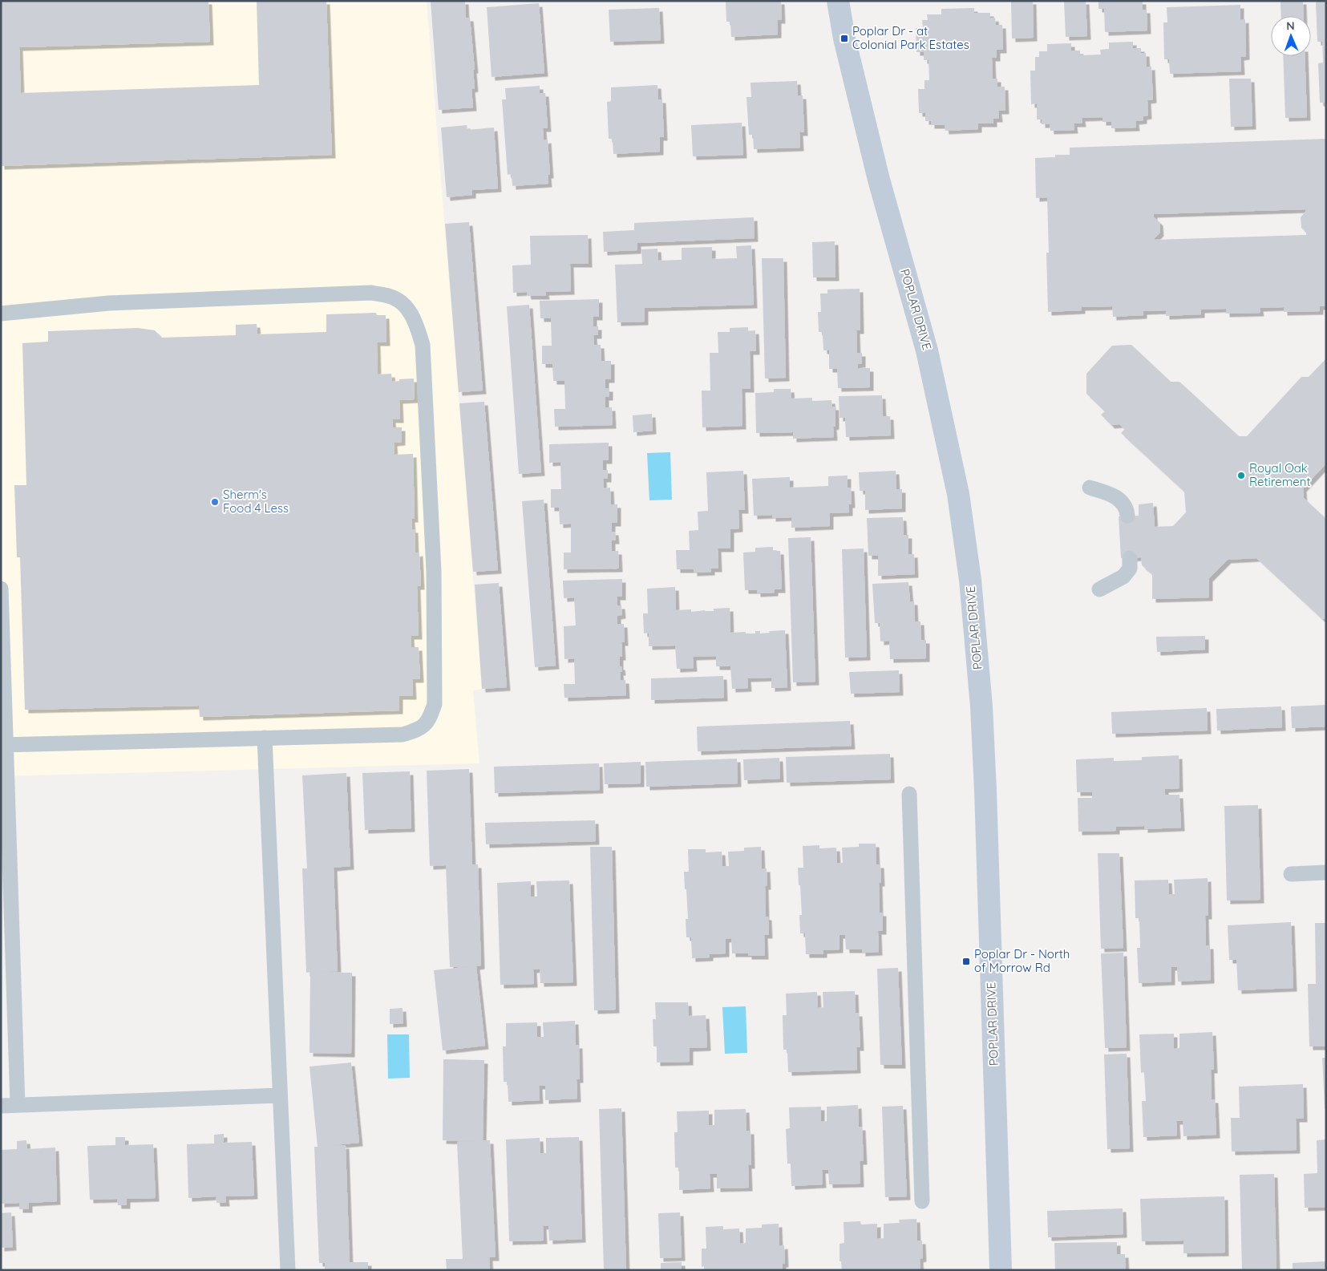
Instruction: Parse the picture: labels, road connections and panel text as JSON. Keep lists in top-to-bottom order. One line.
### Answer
{"streets":{"main road":["POPLAR DRIVE"]},"places":{"transit":["Poplar Dr - at Colonial Park Estates","Poplar Dr - North of Morrow Rd"],"other":["Royal Oak Retirement","Sherm's Food 4 Less"]},"north":"top"}
